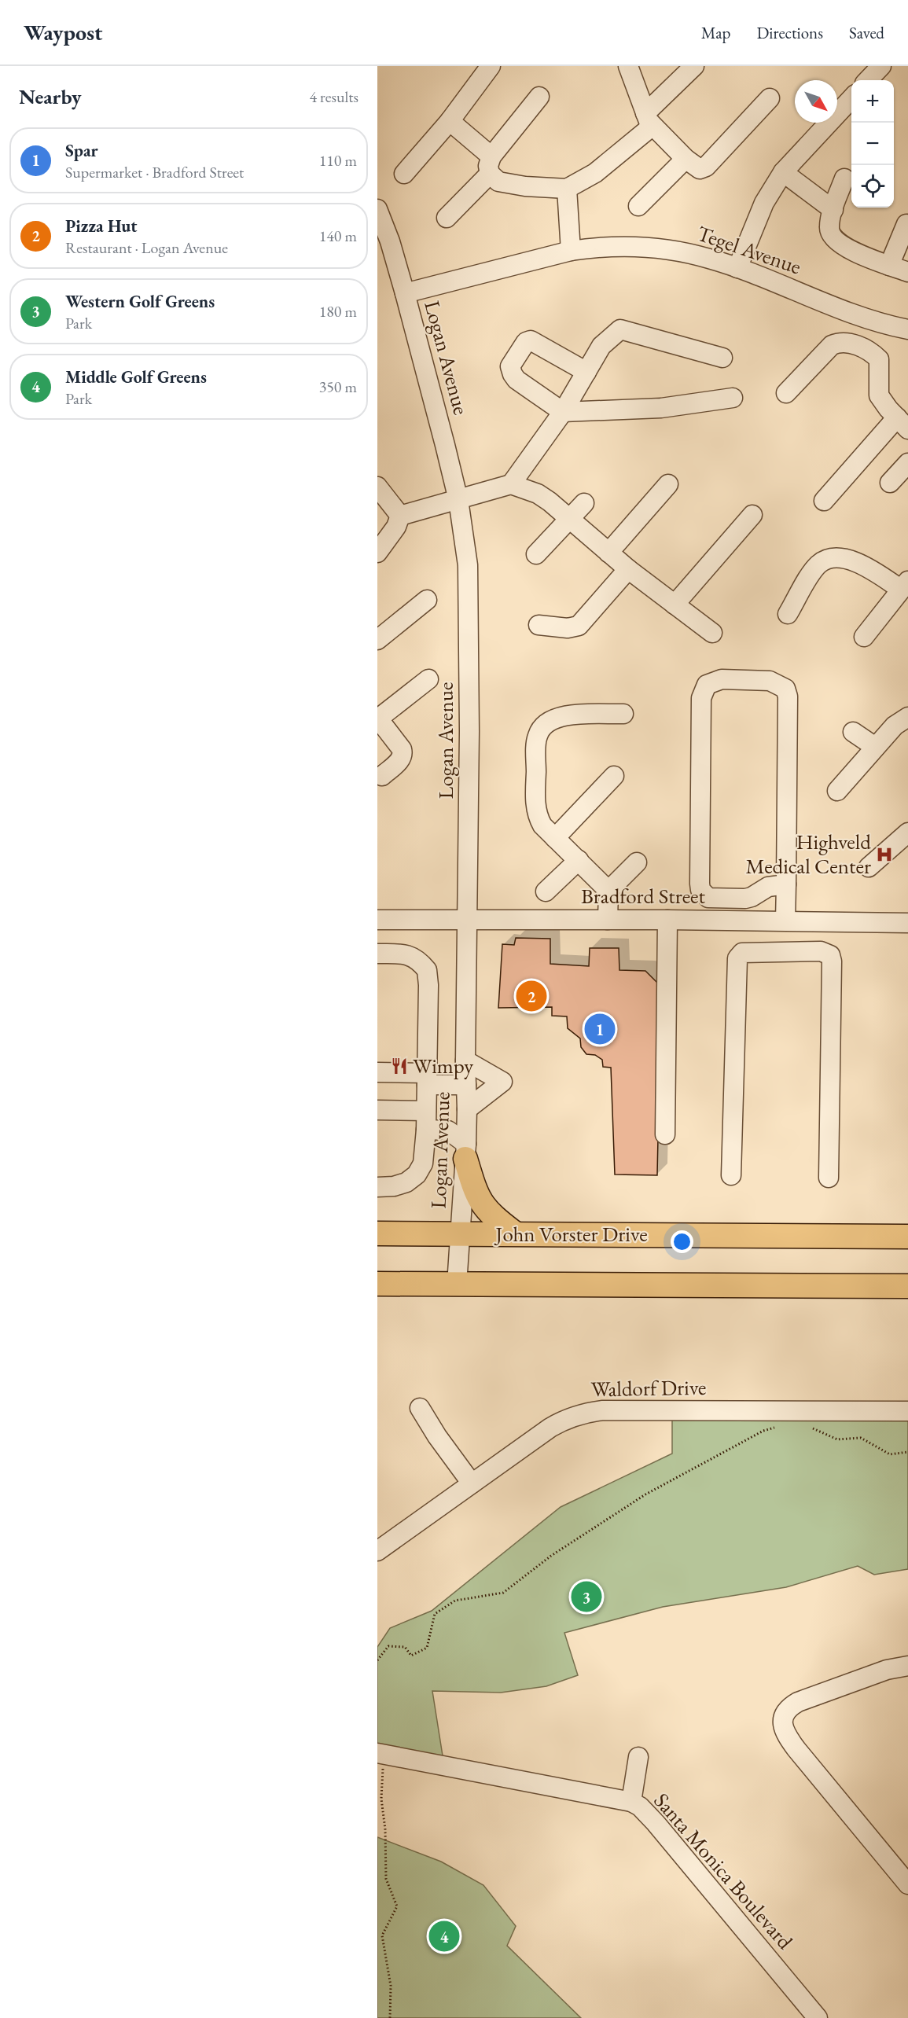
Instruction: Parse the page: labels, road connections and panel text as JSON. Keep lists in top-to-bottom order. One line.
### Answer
{"streets":{"main road":["John Vorster Drive"],"street":["Tegel Avenue","Logan Avenue","Bradford Street","Waldorf Drive","Santa Monica Boulevard"]},"crossings":[["Tegel Avenue","Logan Avenue"],["Logan Avenue","Bradford Street"],["Logan Avenue","John Vorster Drive"]],"places":{"hospital":["Highveld Medical Center"],"restaurant":["Wimpy"]},"north":"bottom right","page":{"header":"Waypost","nav":["Map","Directions","Saved"],"heading":["Nearby","4 results"],"map_buttons":["+","−"],"list":[{"mark":"1","name":"Spar","note":"Supermarket · Bradford Street","value":"110 m"},{"mark":"2","name":"Pizza Hut","note":"Restaurant · Logan Avenue","value":"140 m"},{"mark":"3","name":"Western Golf Greens","note":"Park","value":"180 m"},{"mark":"4","name":"Middle Golf Greens","note":"Park","value":"350 m"}],"pins":["2","1","3","4"]}}
